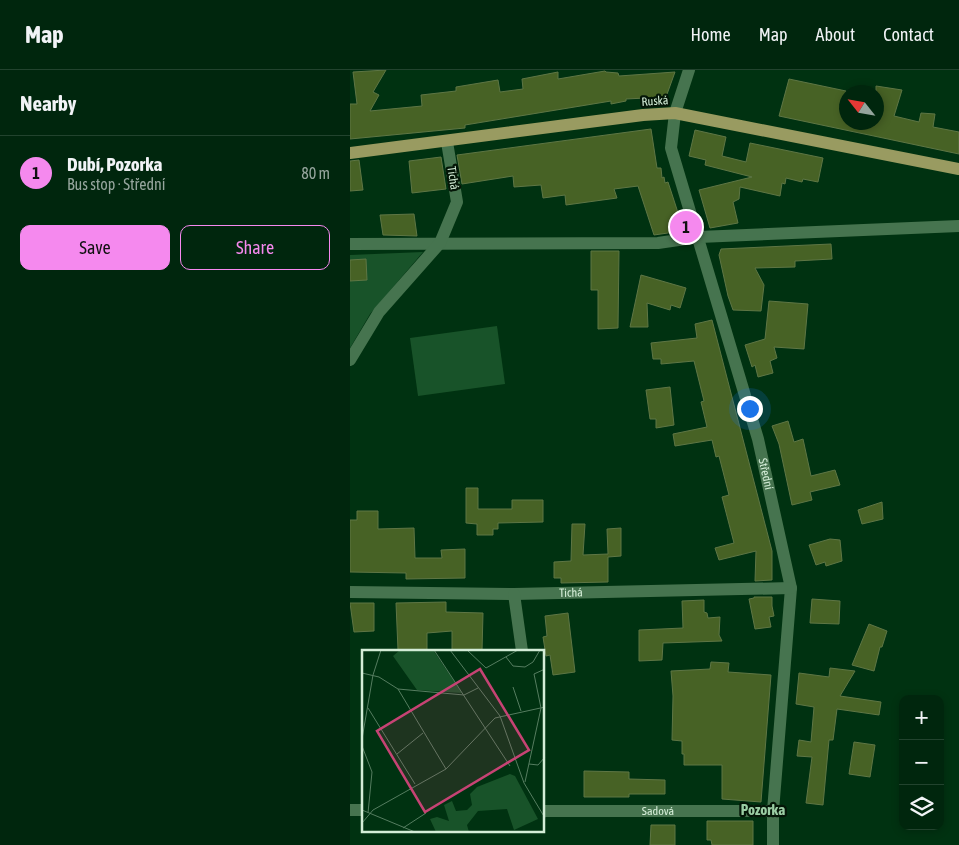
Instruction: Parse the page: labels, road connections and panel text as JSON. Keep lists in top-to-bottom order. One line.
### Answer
{"streets":{"main road":["Ruská"],"street":["Tichá","Střední","Sadová"]},"crossings":[["Ruská","Tichá"],["Ruská","Střední"],["Tichá","Střední"],["Střední","Sadová"]],"districts":["Pozorka"],"north":"top left","page":{"header":"Map","nav":["Home","Map","About","Contact"],"heading":"Nearby","list":[{"mark":"1","name":"Dubí, Pozorka","note":"Bus stop · Střední","value":"80 m"}],"pins":"1","buttons":["Save","Share"],"map_buttons":["+","−"]}}
